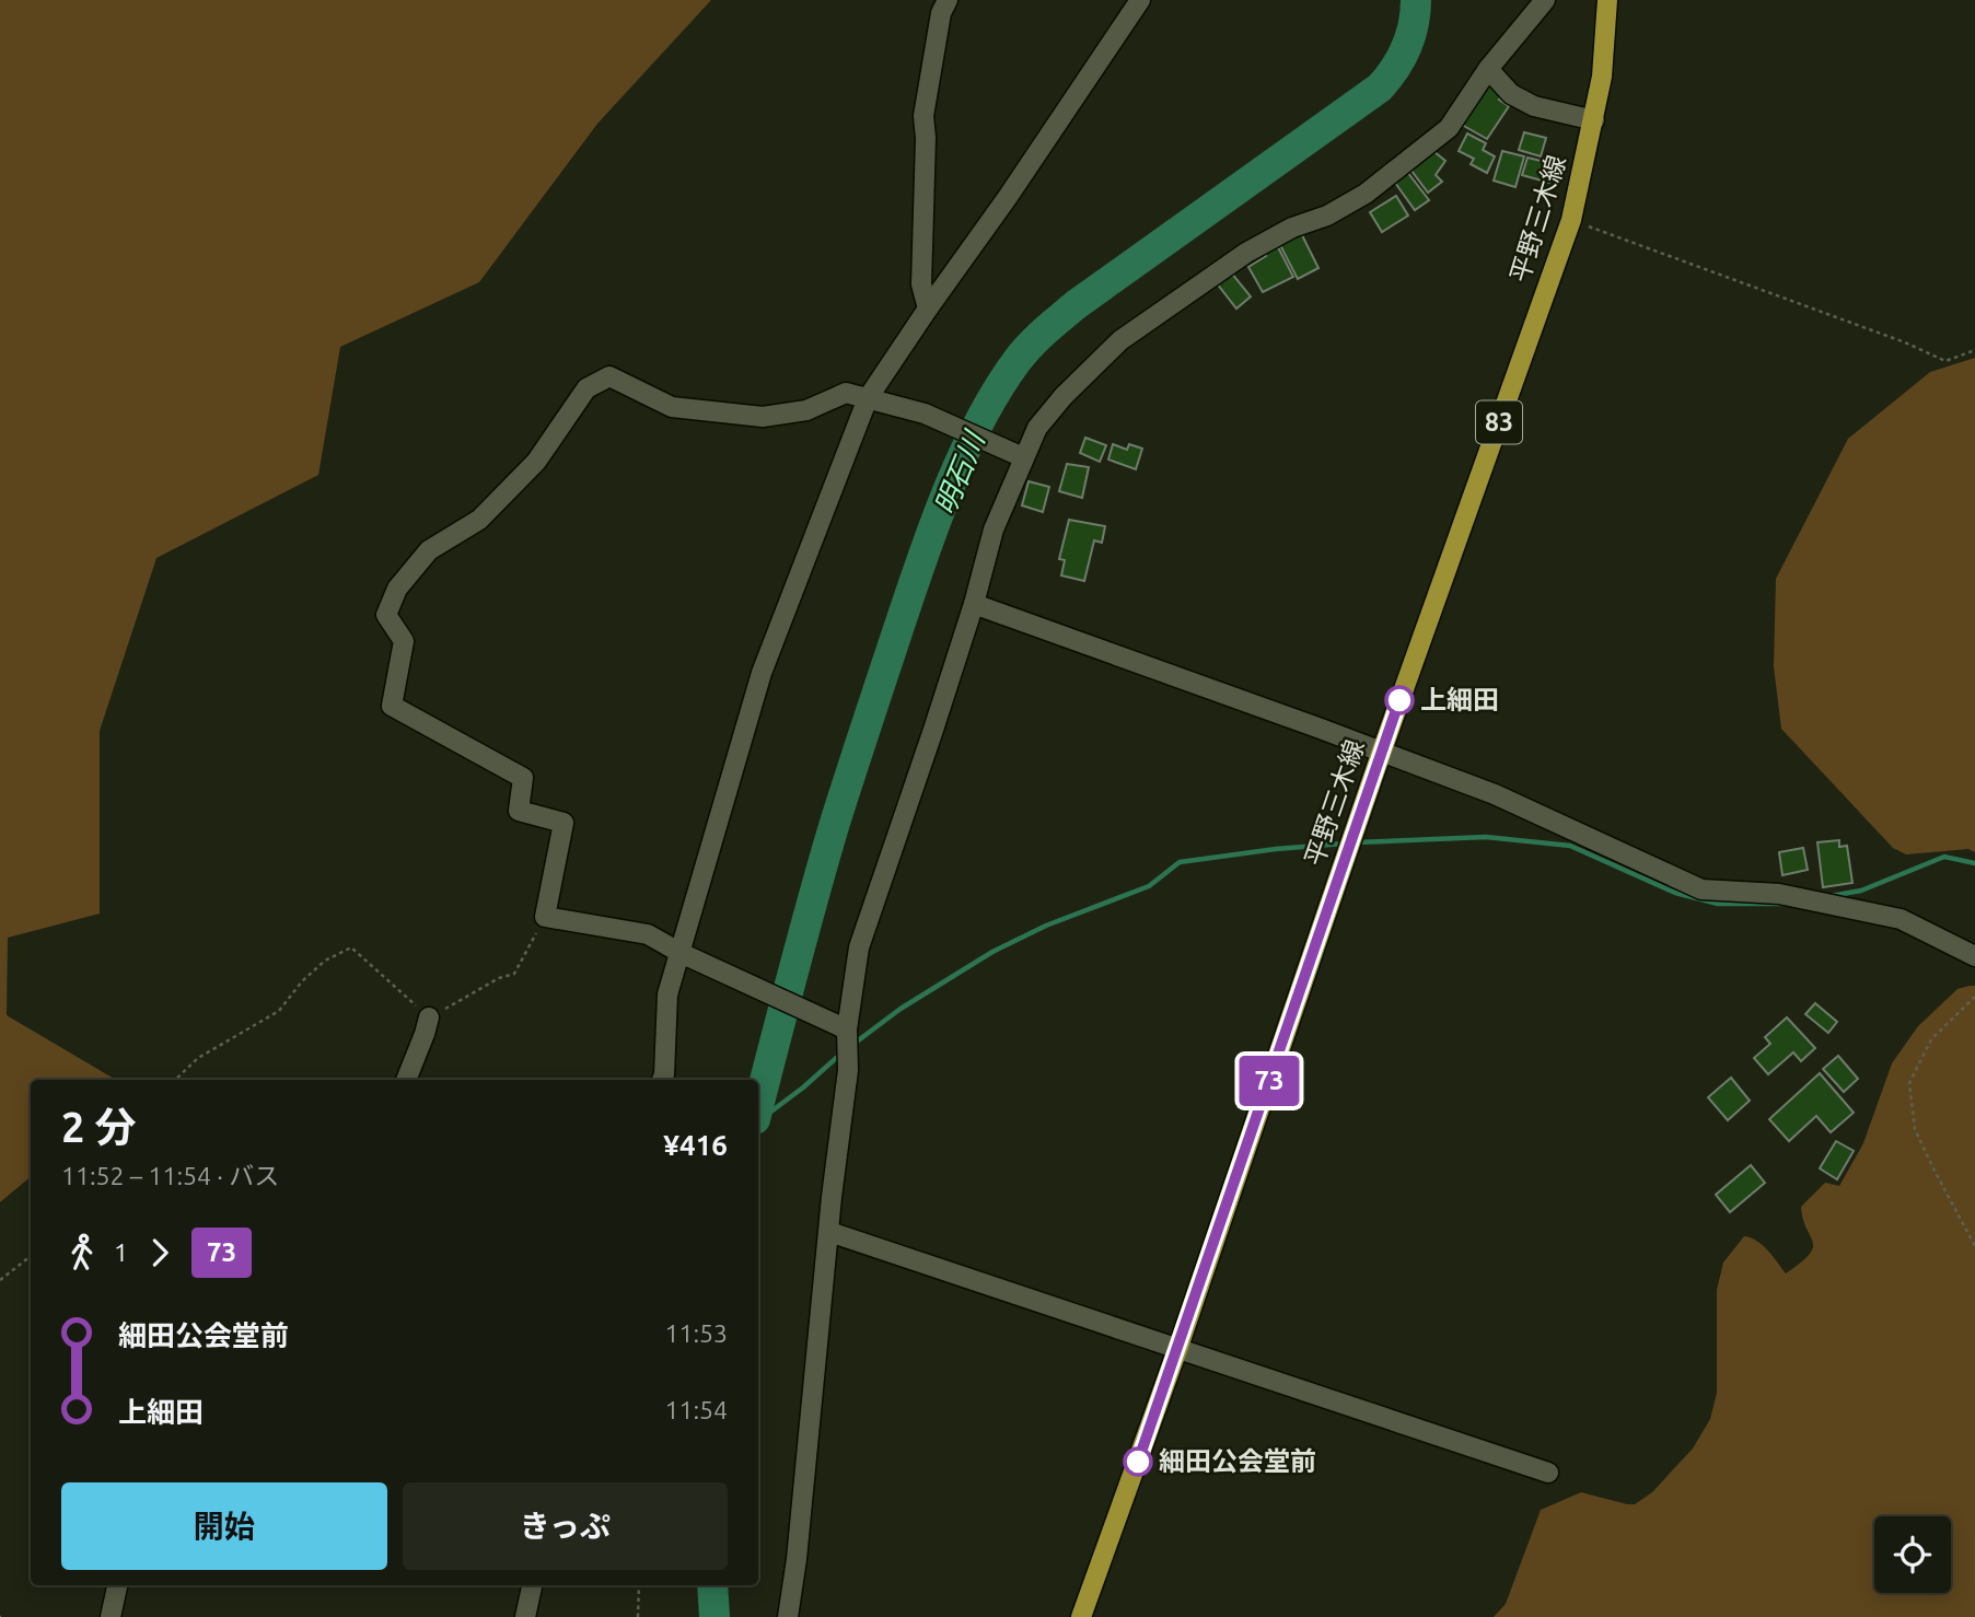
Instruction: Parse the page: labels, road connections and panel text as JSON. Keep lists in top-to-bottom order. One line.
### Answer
{"streets":{"main road":["平野三木線","83"]},"water":["明石川"],"places":["上細田","細田公会堂前"],"lines":["bus line 73"],"page":{"on_map":"73","heading":["2 分","11:52 – 11:54 · バス","¥416"],"legs":["1","73"],"list":[{"name":"細田公会堂前","value":"11:53"},{"name":"上細田","value":"11:54"}],"buttons":["開始","きっぷ"]}}
